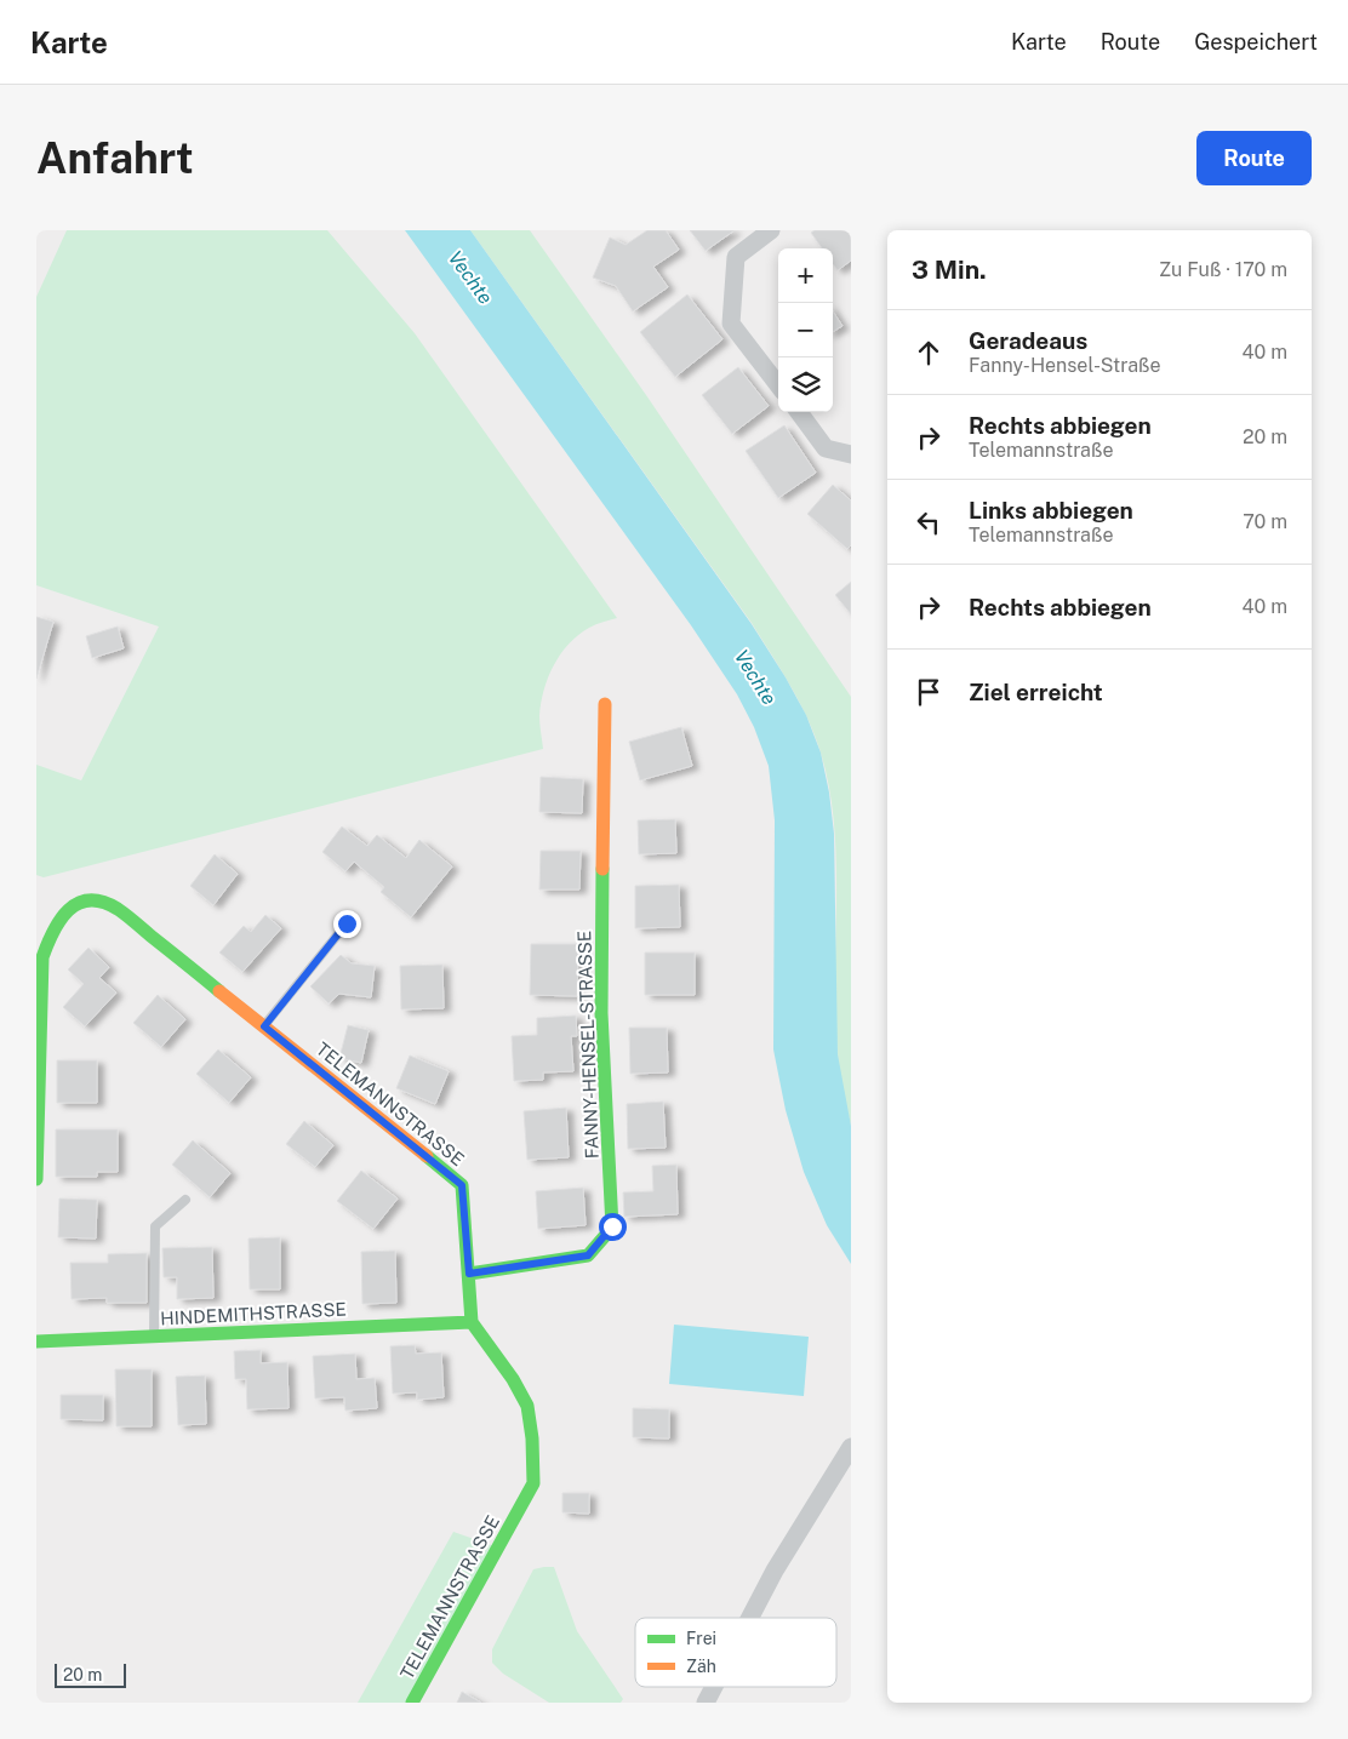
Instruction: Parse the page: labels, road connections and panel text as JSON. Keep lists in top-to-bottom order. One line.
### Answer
{"streets":{"street":["FANNY-HENSEL-STRASSE","TELEMANNSTRASSE","HINDEMITHSTRASSE"]},"crossings":[["FANNY-HENSEL-STRASSE","TELEMANNSTRASSE"],["TELEMANNSTRASSE","HINDEMITHSTRASSE"]],"water":["Vechte"],"legend":["Frei","Zäh"],"scale_bar":"20 m","page":{"header":"Karte","nav":["Karte","Route","Gespeichert"],"buttons":"Route","title":"Anfahrt","heading":["3 Min.","Zu Fuß · 170 m"],"map_buttons":["+","−"],"list":[["Geradeaus","Fanny-Hensel-Straße","40 m"],["Rechts abbiegen","Telemannstraße","20 m"],["Links abbiegen","Telemannstraße","70 m"],["Rechts abbiegen","40 m"],"Ziel erreicht"],"scale":"20 m"}}
